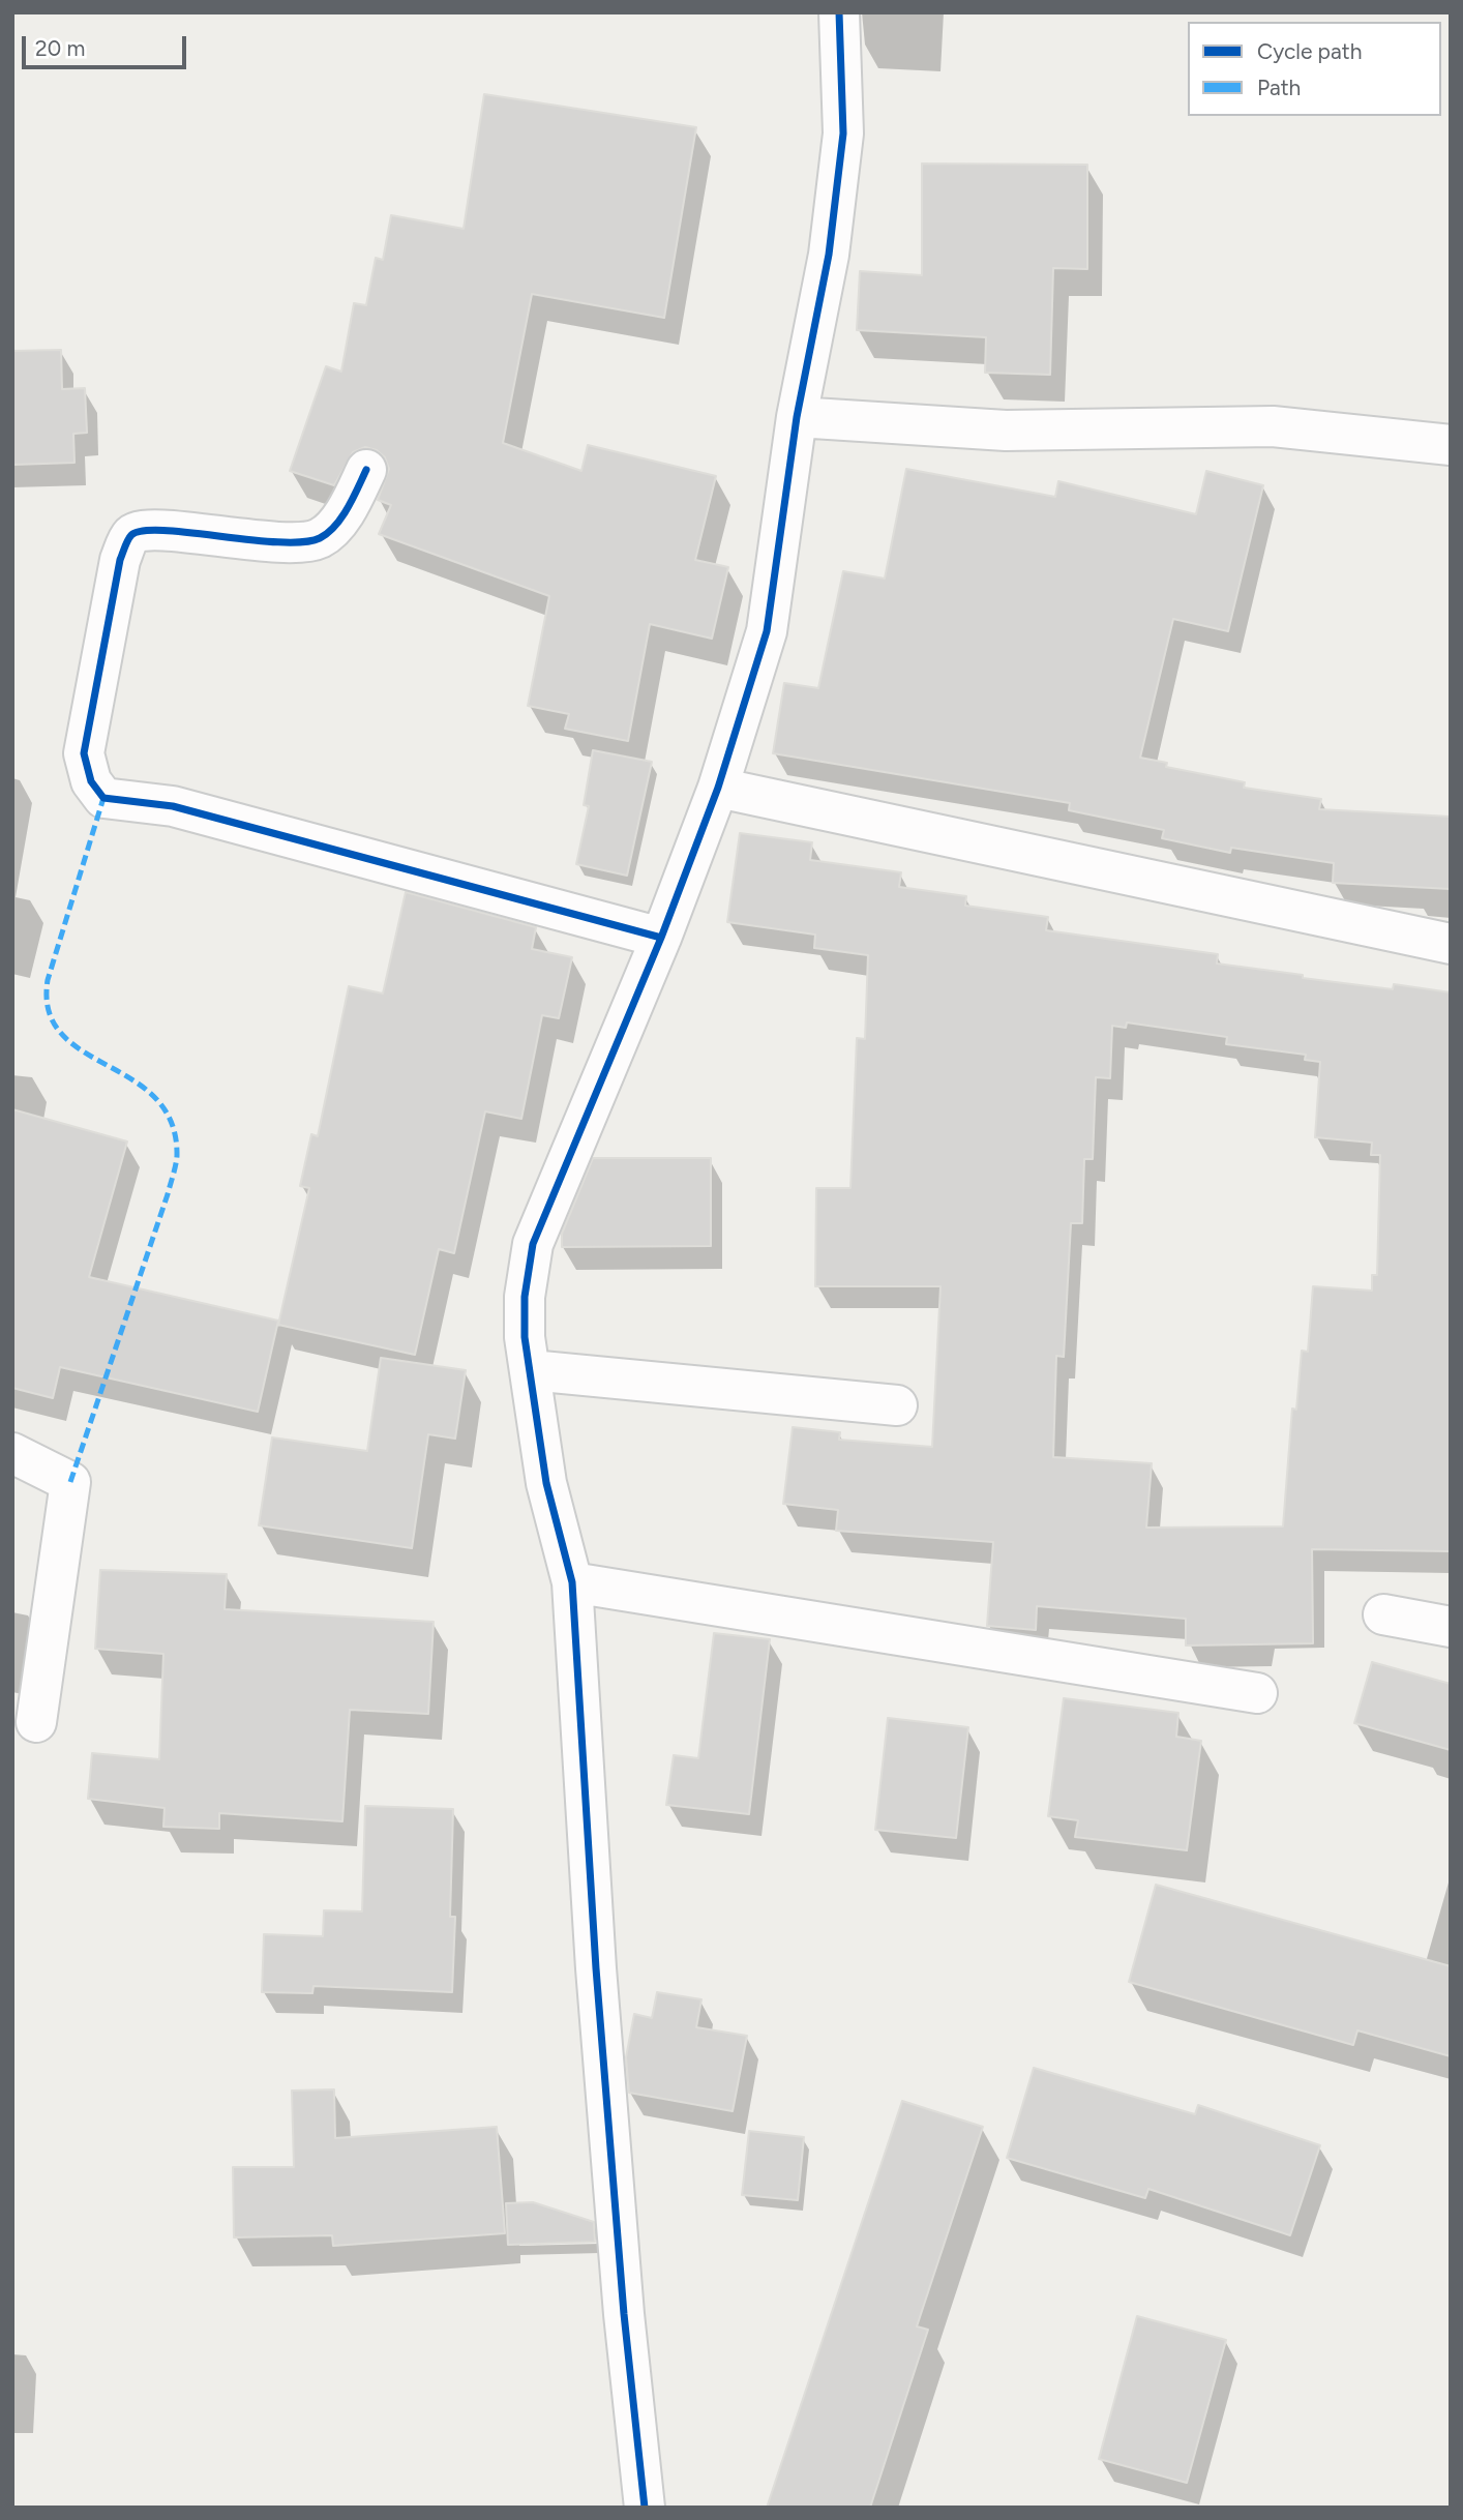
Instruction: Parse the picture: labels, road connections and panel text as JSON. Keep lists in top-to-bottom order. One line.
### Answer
{"legend":["Cycle path","Path"],"scale_bar":"20 m"}
